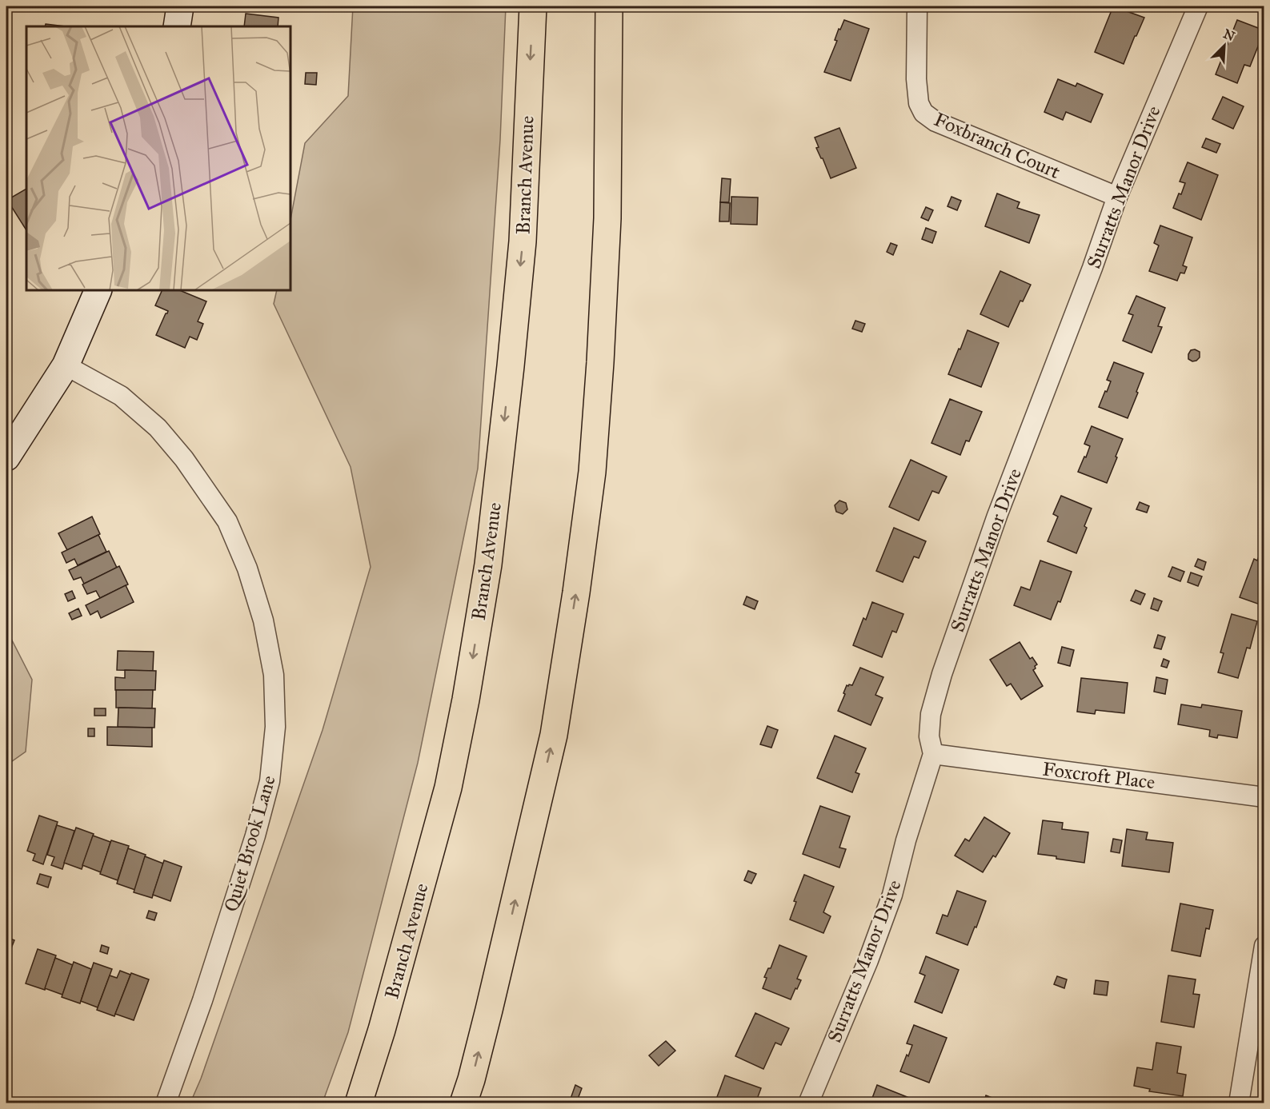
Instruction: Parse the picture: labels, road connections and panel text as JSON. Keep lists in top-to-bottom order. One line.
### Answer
{"streets":{"highway":["Branch Avenue"],"street":["Foxbranch Court","Surratts Manor Drive","Foxcroft Place","Quiet Brook Lane"]},"crossings":[["Foxbranch Court","Surratts Manor Drive"],["Surratts Manor Drive","Foxcroft Place"]],"north":"top right"}
